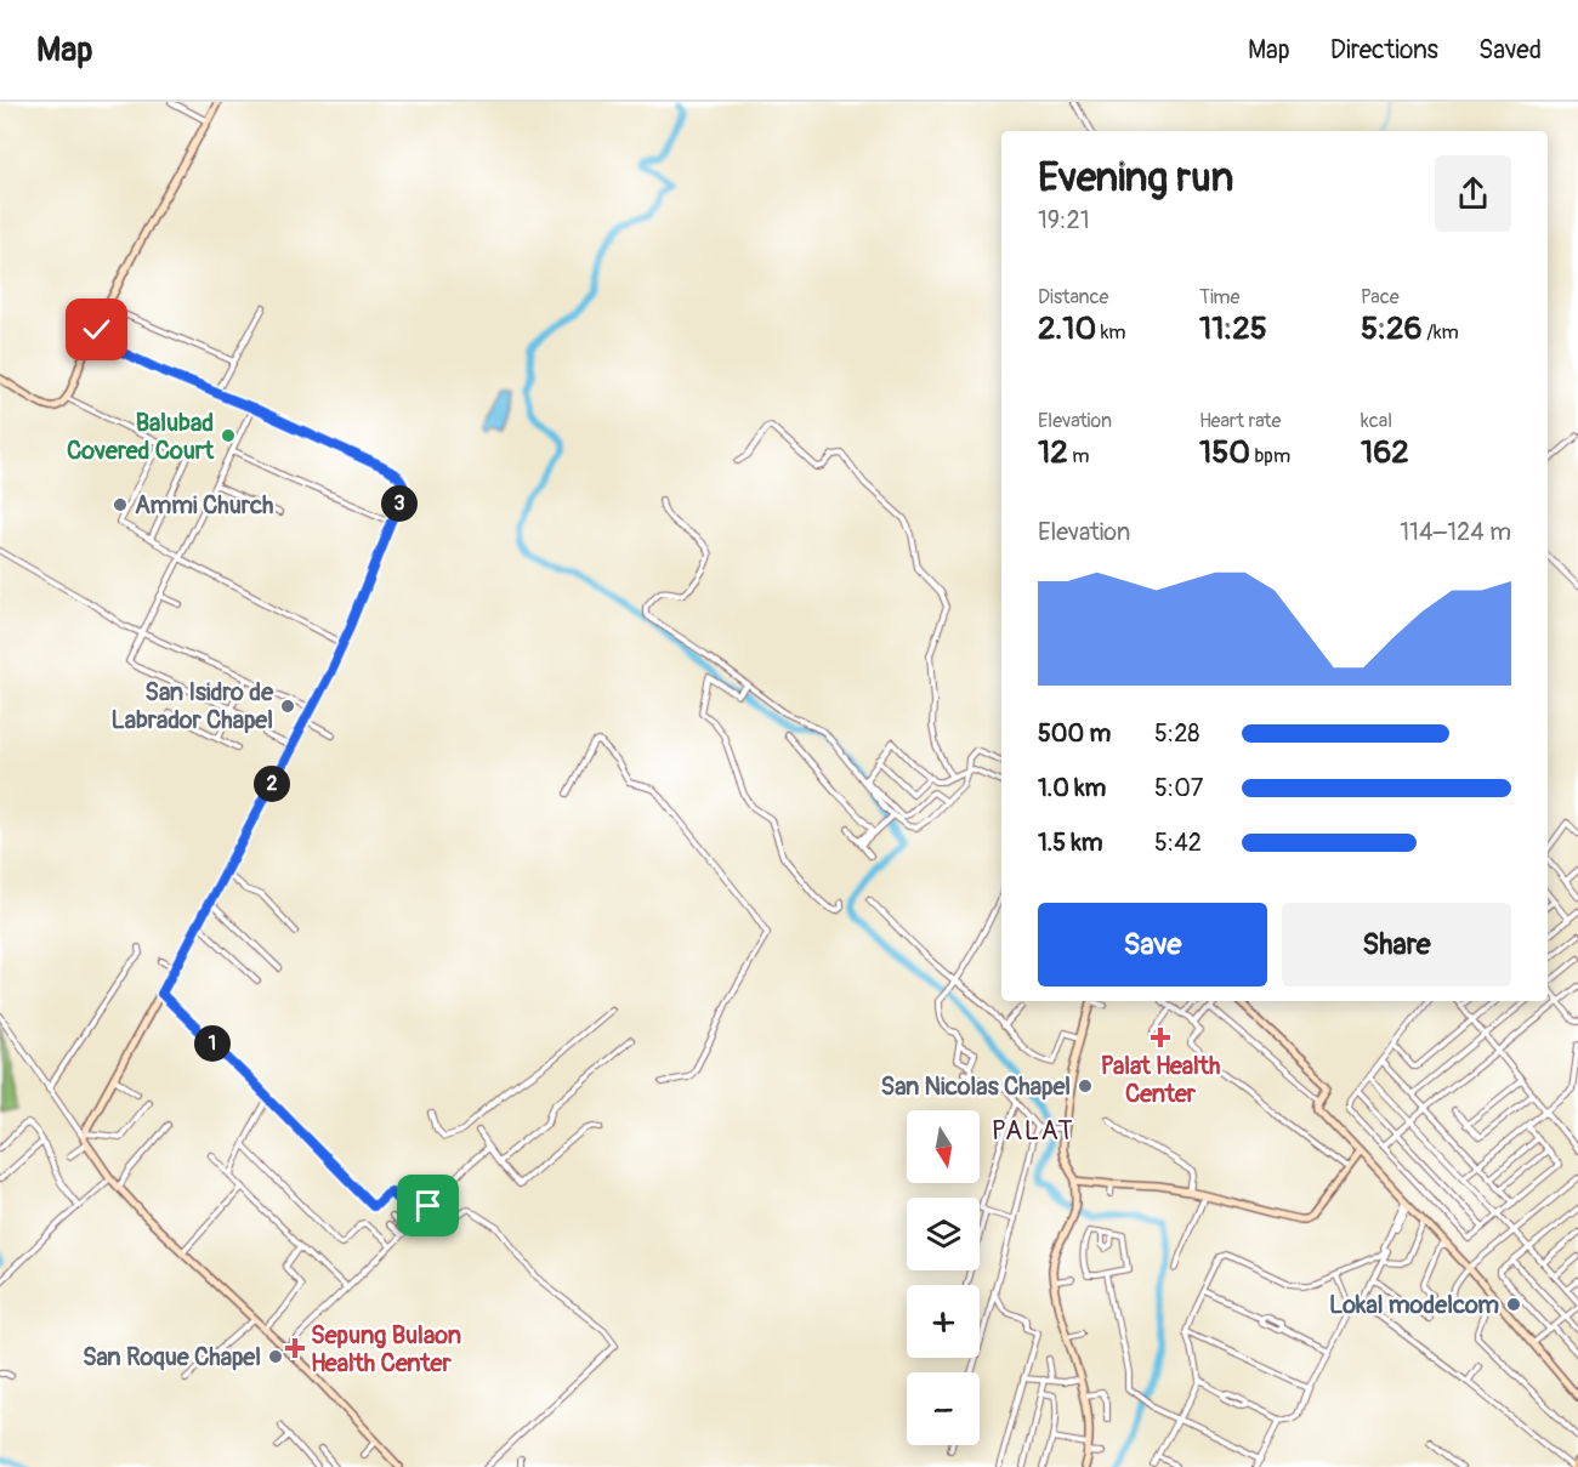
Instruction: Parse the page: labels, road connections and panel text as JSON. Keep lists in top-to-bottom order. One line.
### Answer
{"districts":["PALAT"],"places":{"other":["Balubad Covered Court","Ammi Church","San Isidro de Labrador Chapel","San Nicolas Chapel","Lokal modelcom","San Roque Chapel"],"health":["Palat Health Center","Sepung Bulaon Health Center"]},"north":"bottom","page":{"header":"Map","nav":["Map","Directions","Saved"],"heading":["Evening run","19:21"],"stats":[["Distance","2.10 km"],["Time","11:25"],["Pace","5:26 /km"],["Elevation","12 m"],["Heart rate","150 bpm"],["kcal","162"]],"pins":["3","2","1"],"chart":["Elevation","114–124 m"],"list":[{"name":"500 m","note":"5:28"},{"name":"1.0 km","note":"5:07"},{"name":"1.5 km","note":"5:42"}],"buttons":["Save","Share"],"map_buttons":["+","−"]}}
